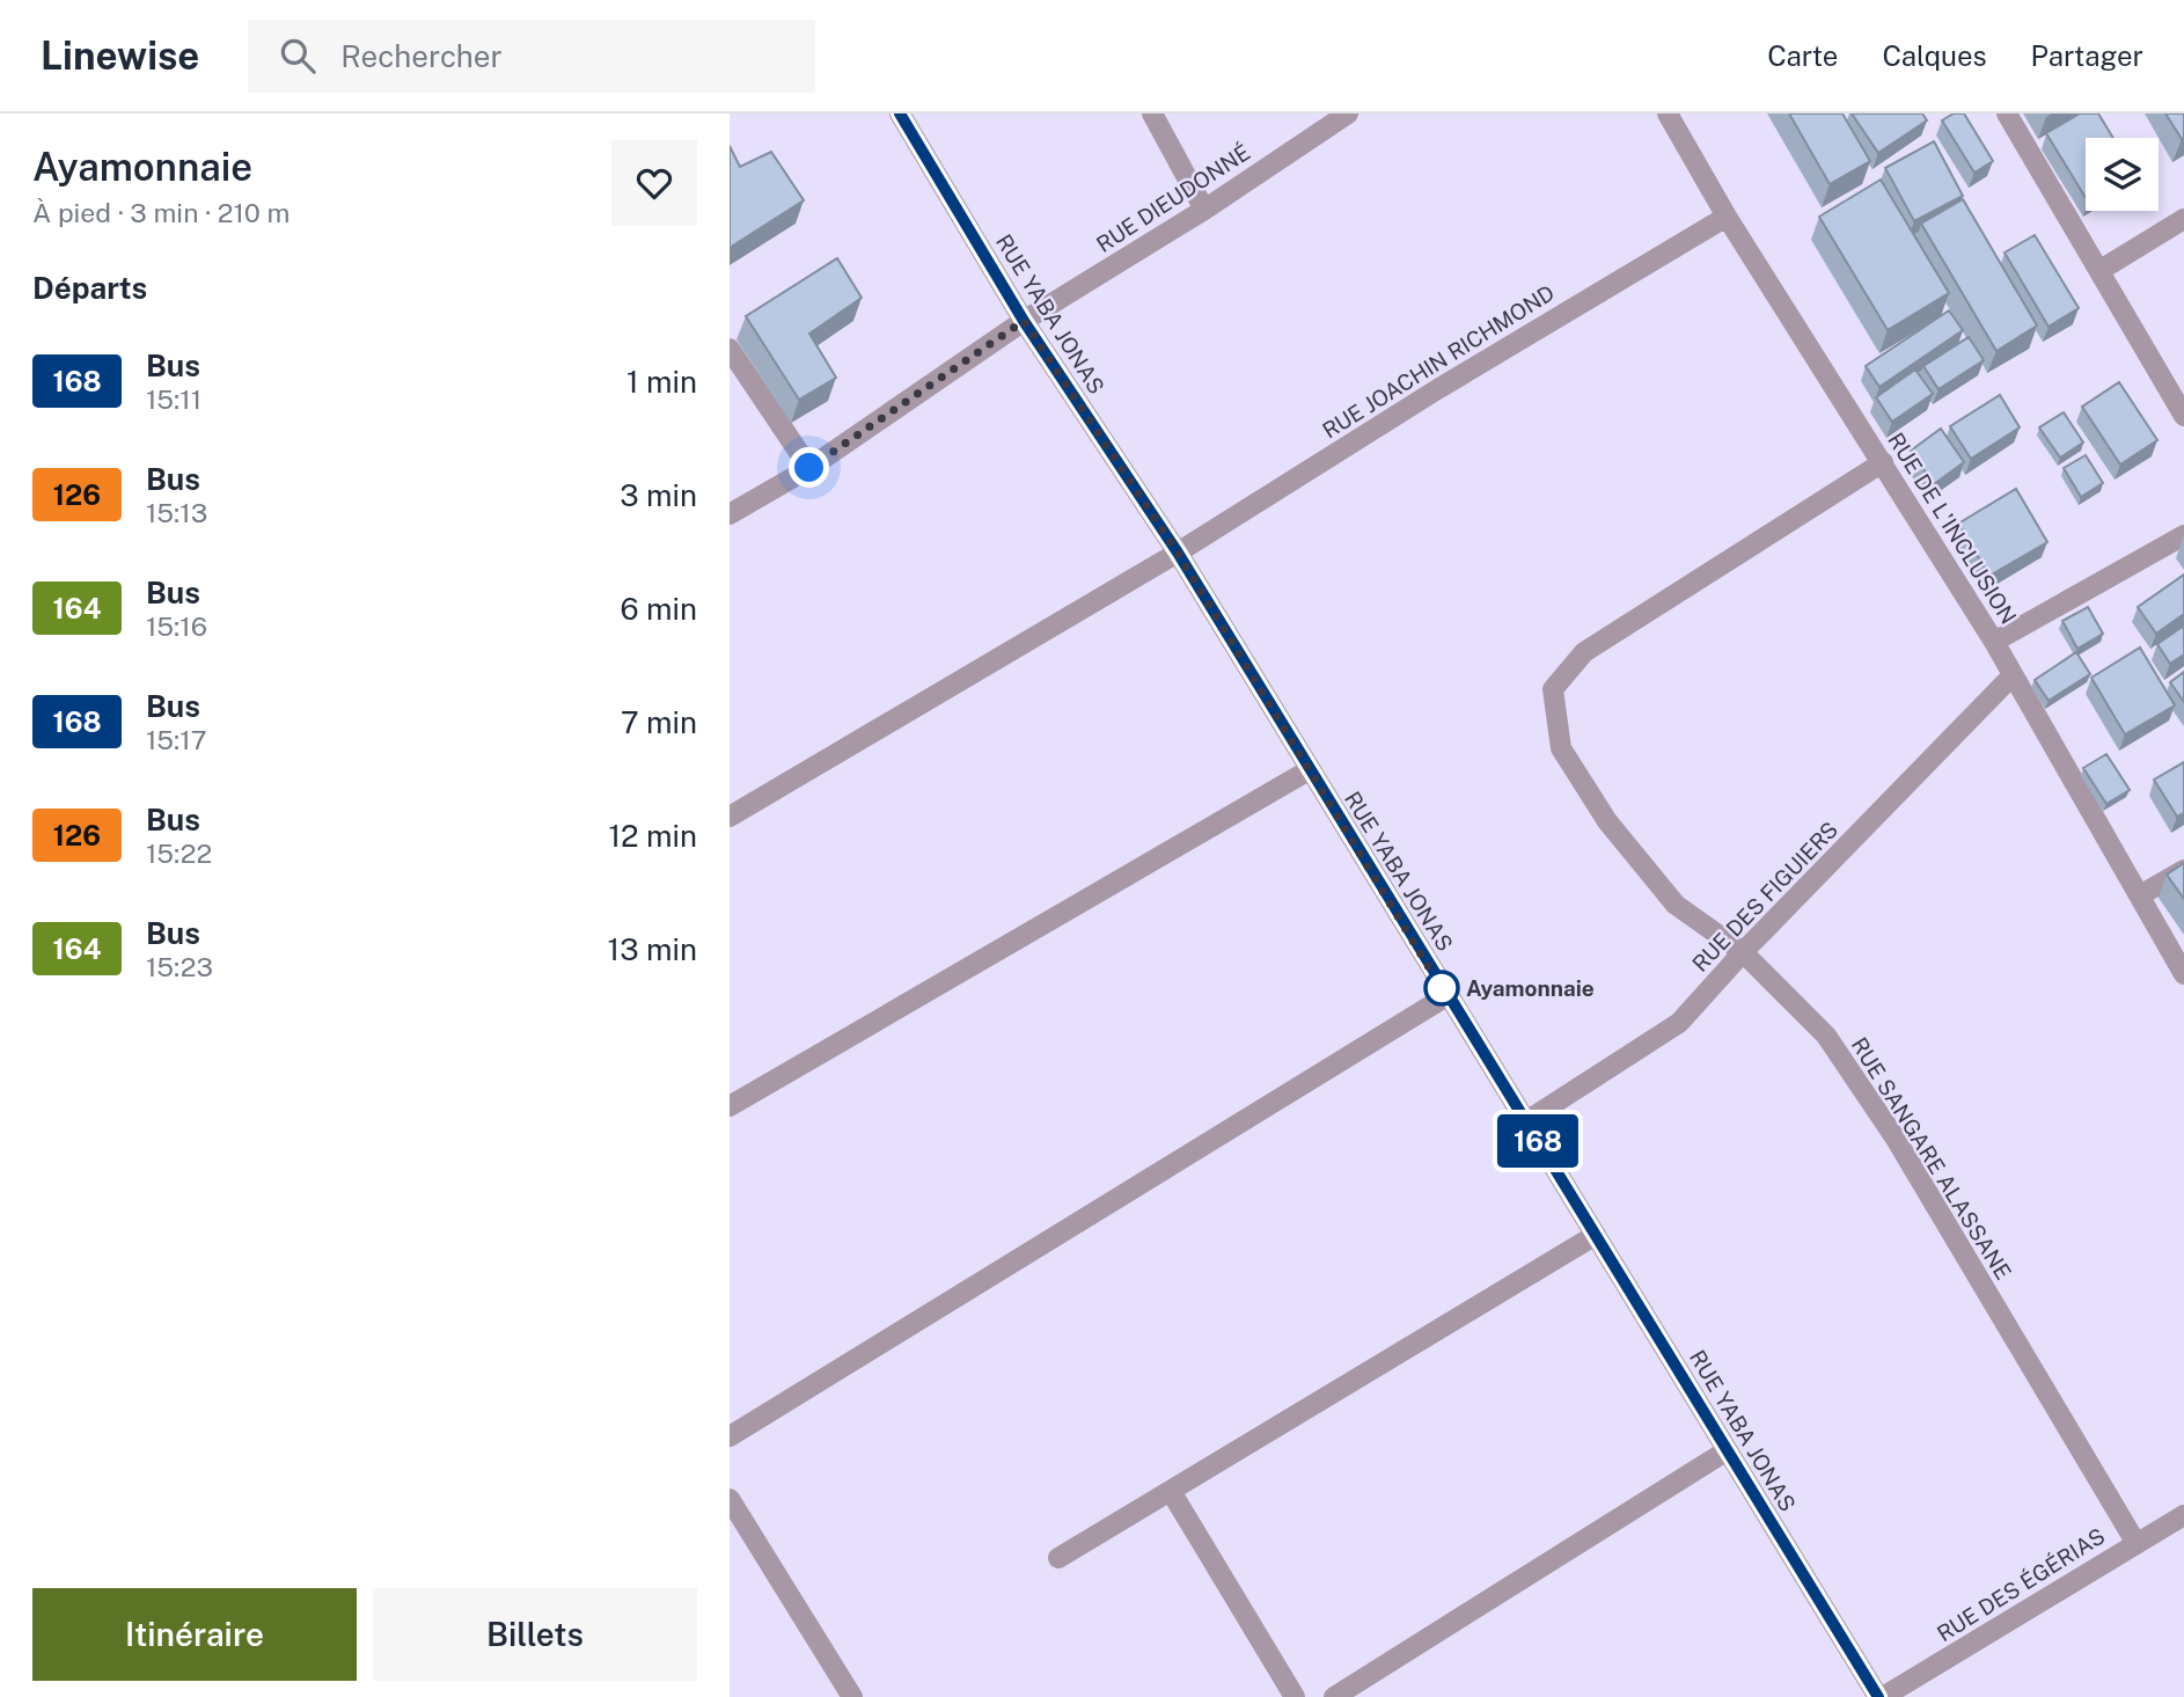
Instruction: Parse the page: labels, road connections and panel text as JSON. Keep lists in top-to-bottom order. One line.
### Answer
{"streets":{"street":["RUE DIEUDONNÉ","RUE YABA JONAS","RUE JOACHIN RICHMOND","RUE DE L'INCLUSION","RUE DES FIGUIERS","RUE SANGARE ALASSANE","RUE DES ÉGÉRIAS"]},"crossings":[["RUE DIEUDONNÉ","RUE YABA JONAS"],["RUE YABA JONAS","RUE JOACHIN RICHMOND"],["RUE YABA JONAS","RUE DES FIGUIERS"],["RUE YABA JONAS","RUE DES ÉGÉRIAS"],["RUE JOACHIN RICHMOND","RUE DE L'INCLUSION"],["RUE DE L'INCLUSION","RUE DES FIGUIERS"],["RUE DE L'INCLUSION","RUE SANGARE ALASSANE"],["RUE DES FIGUIERS","RUE SANGARE ALASSANE"],["RUE SANGARE ALASSANE","RUE DES ÉGÉRIAS"]],"places":["Ayamonnaie"],"lines":["bus line 168"],"page":{"header":"Linewise","search":"Rechercher","nav":["Carte","Calques","Partager"],"heading":[["Ayamonnaie","À pied · 3 min · 210 m"],"Départs"],"on_map":"168","list":[{"mark":"168","name":"Bus","note":"15:11","value":"1 min"},{"mark":"126","name":"Bus","note":"15:13","value":"3 min"},{"mark":"164","name":"Bus","note":"15:16","value":"6 min"},{"mark":"168","name":"Bus","note":"15:17","value":"7 min"},{"mark":"126","name":"Bus","note":"15:22","value":"12 min"},{"mark":"164","name":"Bus","note":"15:23","value":"13 min"}],"buttons":["Itinéraire","Billets"]}}
